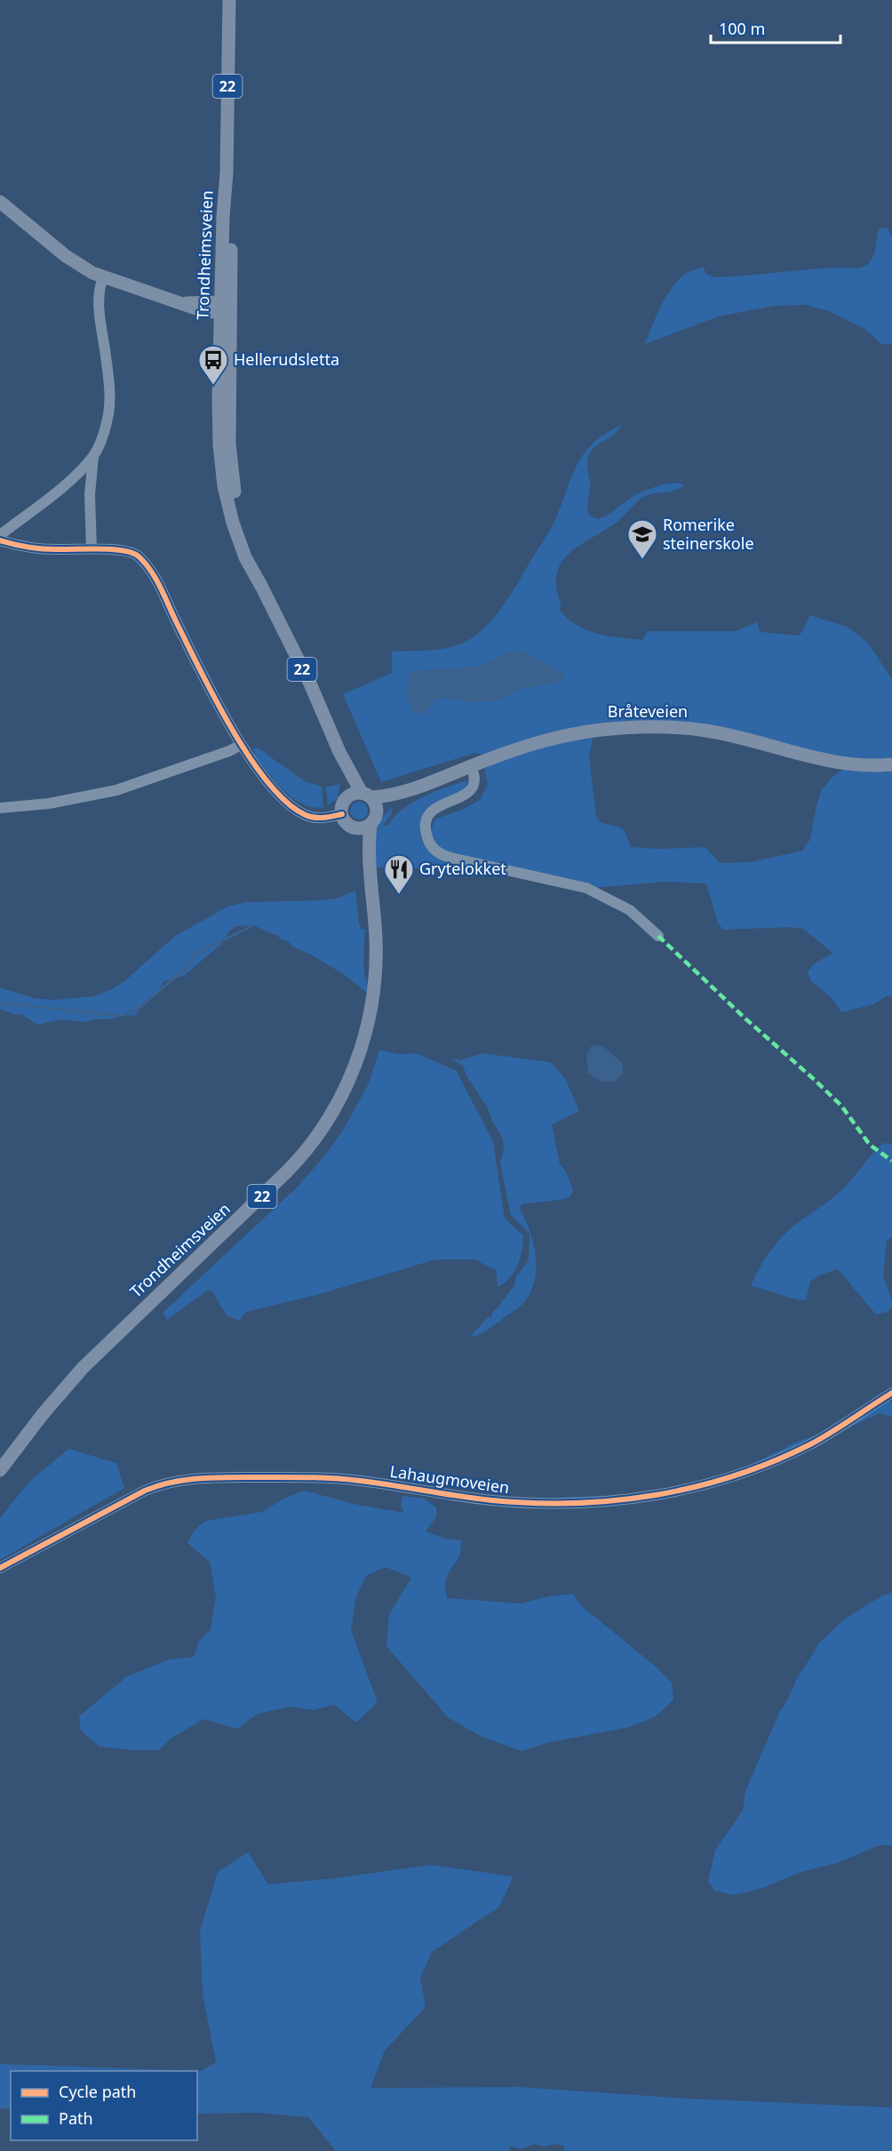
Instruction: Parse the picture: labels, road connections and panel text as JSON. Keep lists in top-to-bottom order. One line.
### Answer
{"streets":{"main road":["22","Trondheimsveien","Bråteveien"],"street":["Lahaugmoveien"]},"crossings":[["22","Trondheimsveien"],["22","Bråteveien"],["Trondheimsveien","Bråteveien"]],"places":{"bus stop":["Hellerudsletta"],"school or university":["Romerike steinerskole"],"restaurant":["Grytelokket"]},"legend":["Cycle path","Path"],"scale_bar":"100 m"}
